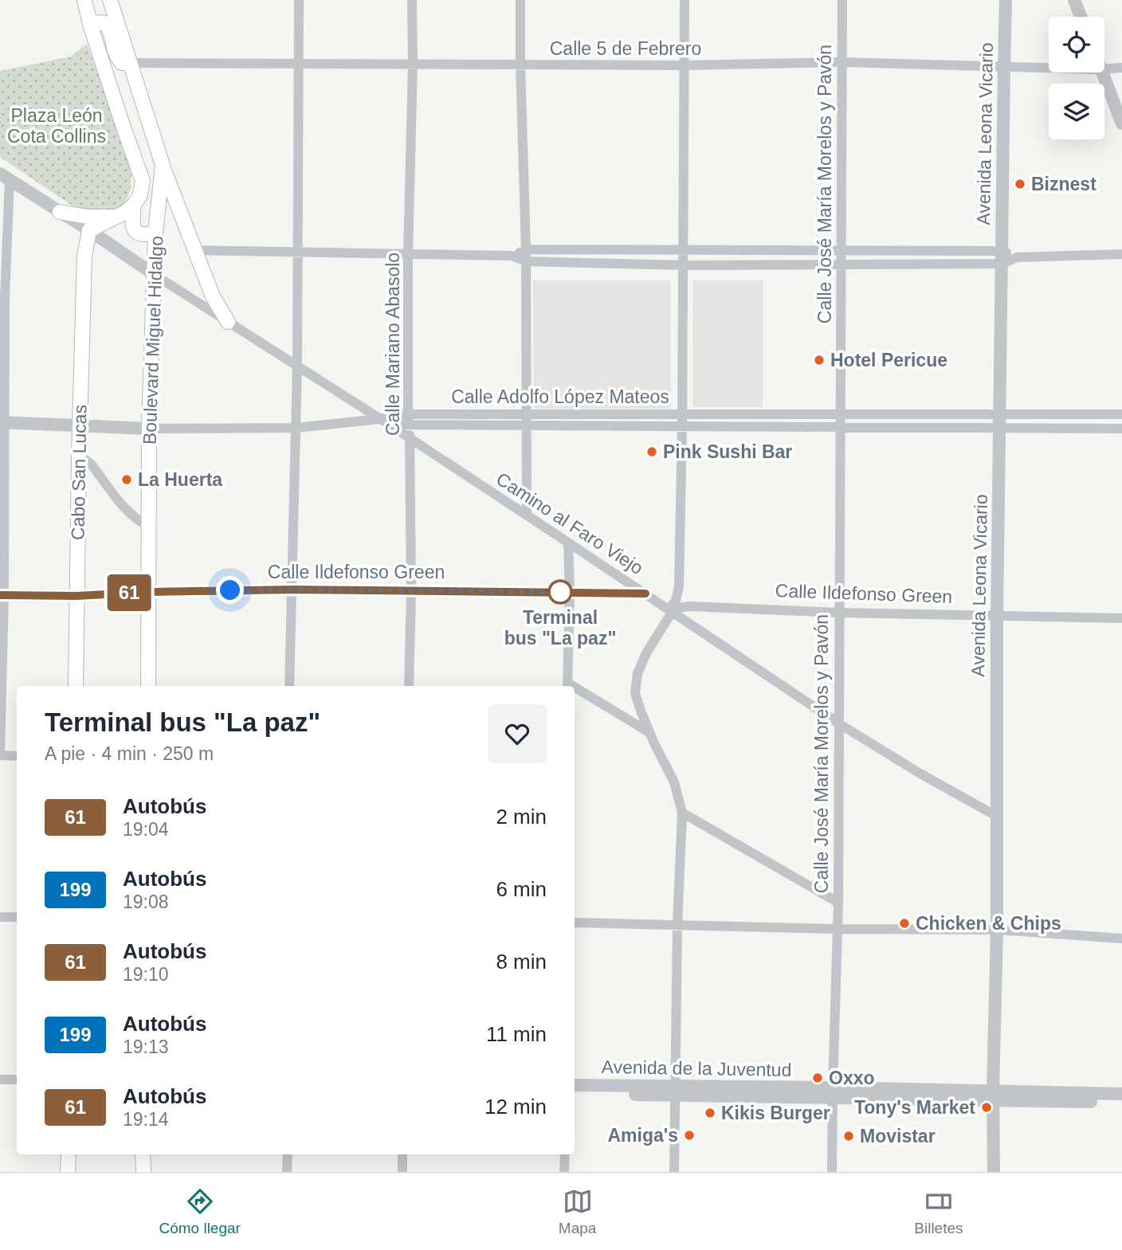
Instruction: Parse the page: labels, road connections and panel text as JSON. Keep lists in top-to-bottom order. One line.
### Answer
{"streets":{"main road":["Boulevard Miguel Hidalgo","Cabo San Lucas"],"street":["Calle 5 de Febrero","Avenida Leona Vicario","Calle José María Morelos y Pavón","Calle Mariano Abasolo","Calle Adolfo López Mateos","Camino al Faro Viejo","Calle Ildefonso Green","Avenida de la Juventud"]},"crossings":[["Calle 5 de Febrero","Avenida Leona Vicario"],["Calle 5 de Febrero","Calle José María Morelos y Pavón"],["Calle 5 de Febrero","Boulevard Miguel Hidalgo"],["Calle 5 de Febrero","Calle Mariano Abasolo"],["Avenida Leona Vicario","Calle Adolfo López Mateos"],["Avenida Leona Vicario","Camino al Faro Viejo"],["Avenida Leona Vicario","Calle Ildefonso Green"],["Avenida Leona Vicario","Avenida de la Juventud"],["Calle José María Morelos y Pavón","Calle Adolfo López Mateos"],["Calle José María Morelos y Pavón","Camino al Faro Viejo"],["Calle José María Morelos y Pavón","Calle Ildefonso Green"],["Calle José María Morelos y Pavón","Avenida de la Juventud"],["Boulevard Miguel Hidalgo","Calle Adolfo López Mateos"],["Boulevard Miguel Hidalgo","Camino al Faro Viejo"],["Boulevard Miguel Hidalgo","Calle Ildefonso Green"],["Calle Mariano Abasolo","Calle Adolfo López Mateos"],["Calle Mariano Abasolo","Camino al Faro Viejo"],["Calle Mariano Abasolo","Calle Ildefonso Green"],["Calle Adolfo López Mateos","Cabo San Lucas"],["Calle Adolfo López Mateos","Camino al Faro Viejo"],["Cabo San Lucas","Calle Ildefonso Green"],["Camino al Faro Viejo","Calle Ildefonso Green"]],"parks":["Plaza León Cota Collins"],"places":["Biznest","Hotel Pericue","Pink Sushi Bar","La Huerta","Terminal bus \"La paz\"","Chicken & Chips","Oxxo","Tony's Market","Kikis Burger","Amiga's","Movistar"],"lines":["bus line 61"],"page":{"on_map":"61","heading":["Terminal bus \"La paz\"","A pie · 4 min · 250 m"],"list":[{"mark":"61","name":"Autobús","note":"19:04","value":"2 min"},{"mark":"199","name":"Autobús","note":"19:08","value":"6 min"},{"mark":"61","name":"Autobús","note":"19:10","value":"8 min"},{"mark":"199","name":"Autobús","note":"19:13","value":"11 min"},{"mark":"61","name":"Autobús","note":"19:14","value":"12 min"}],"tabs":["Cómo llegar","Mapa","Billetes"]}}
